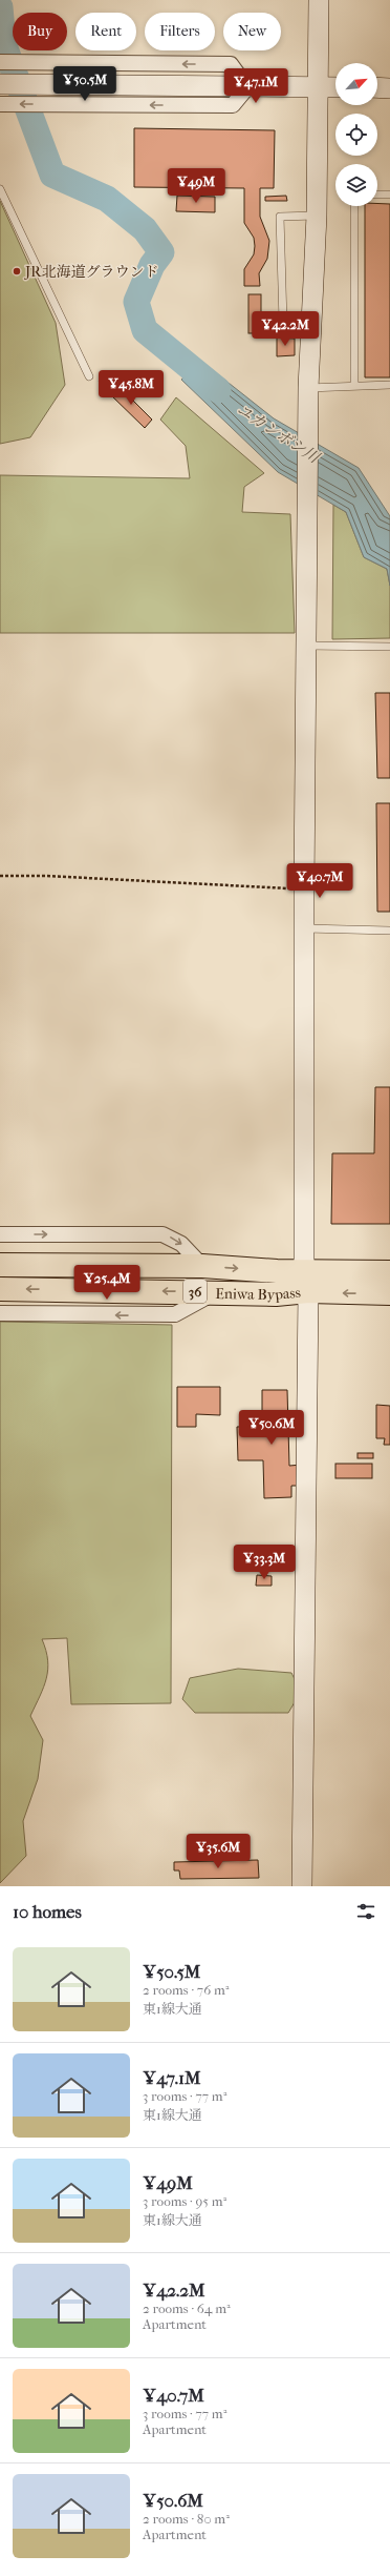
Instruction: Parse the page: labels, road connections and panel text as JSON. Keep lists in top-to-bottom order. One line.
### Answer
{"streets":{"highway":["36","Eniwa Bypass"]},"water":["ユカンボシ川"],"places":["JR北海道グラウンド"],"north":"top right","page":{"chip":["Buy","Rent","Filters","New"],"price":["¥50.5M","¥47.1M","¥49M","¥42.2M","¥45.8M","¥40.7M","¥25.4M","¥50.6M","¥33.3M","¥35.6M"],"heading":"10 homes","list":[{"name":"¥50.5M","note":"2 rooms · 76 m² · 東1線大通"},{"name":"¥47.1M","note":"3 rooms · 77 m² · 東1線大通"},{"name":"¥49M","note":"3 rooms · 95 m² · 東1線大通"},{"name":"¥42.2M","note":"2 rooms · 64 m² · Apartment"},{"name":"¥40.7M","note":"3 rooms · 77 m² · Apartment"},{"name":"¥50.6M","note":"2 rooms · 80 m² · Apartment"}]}}
